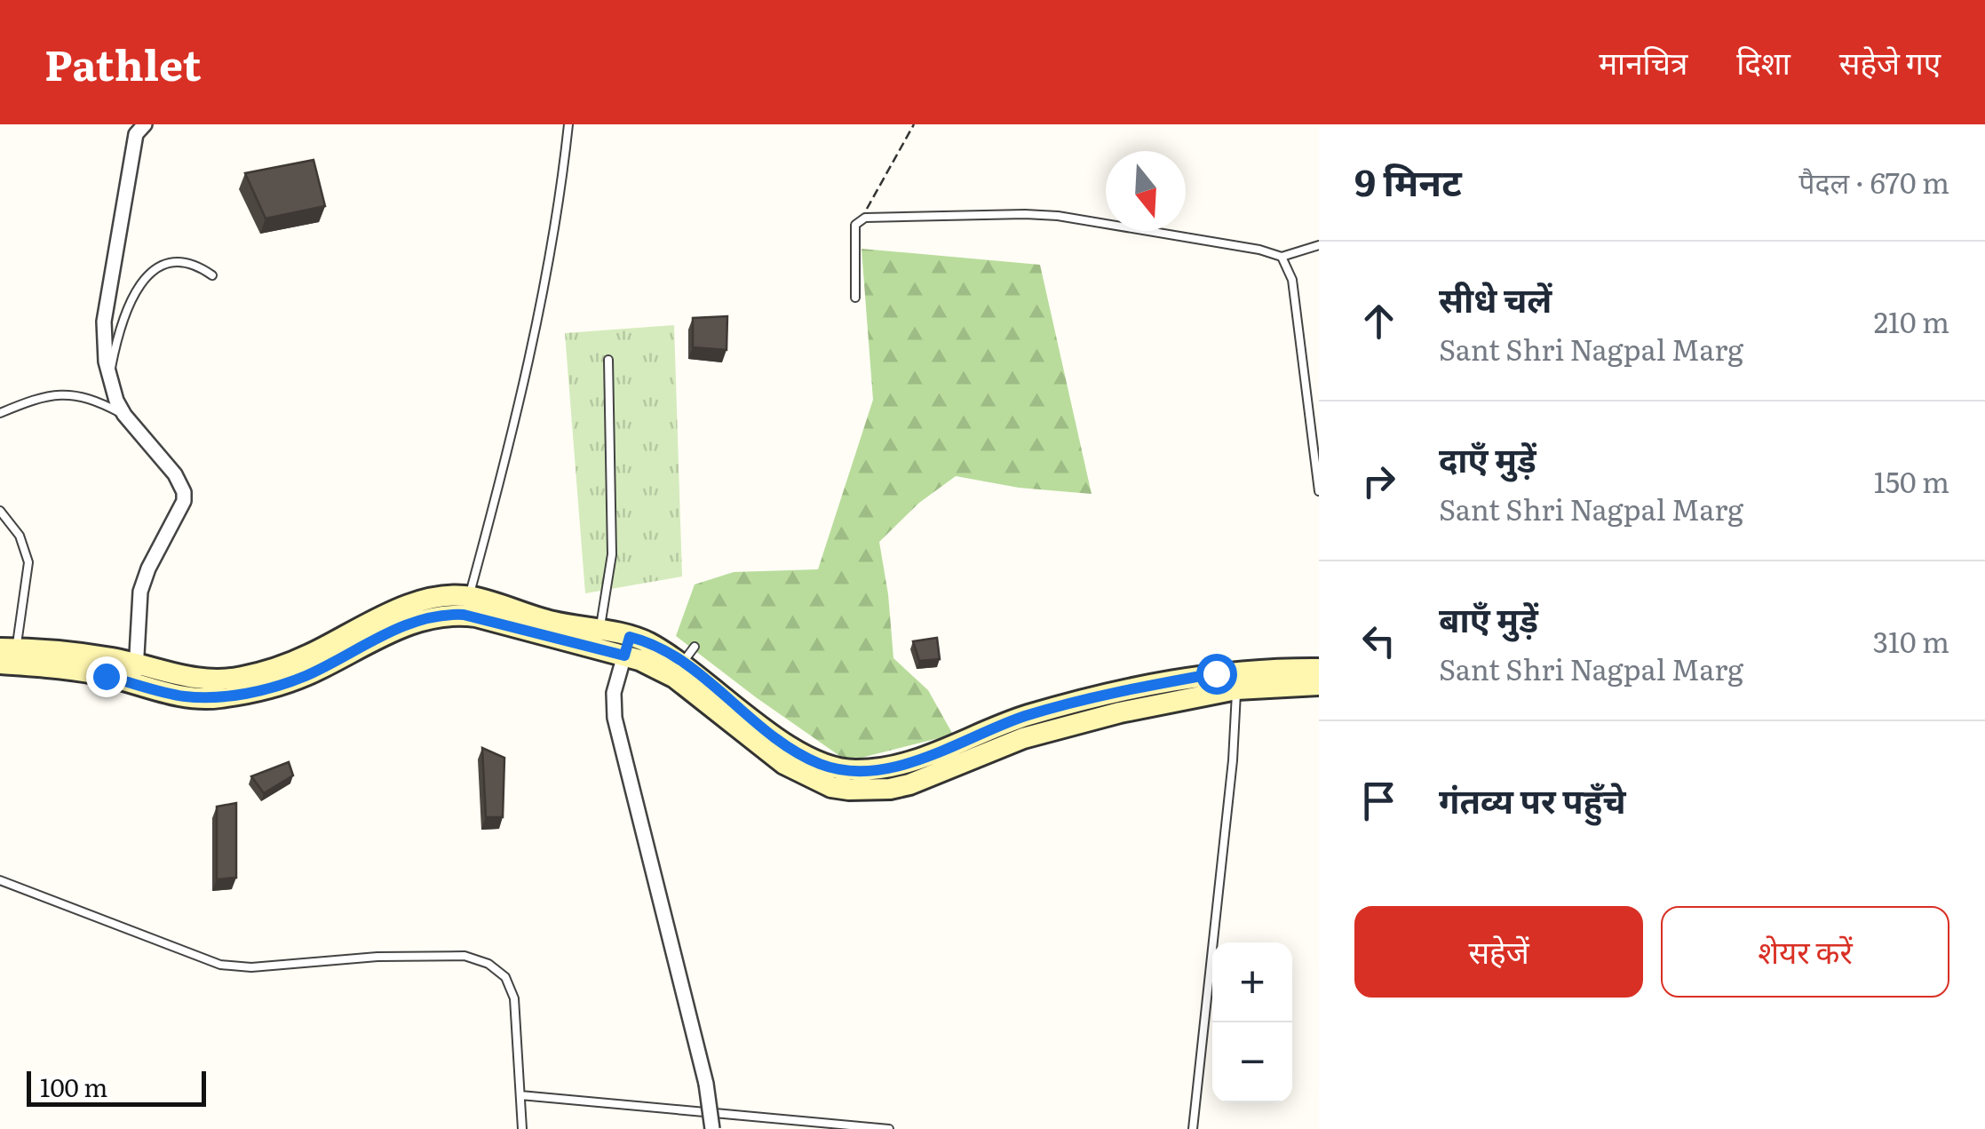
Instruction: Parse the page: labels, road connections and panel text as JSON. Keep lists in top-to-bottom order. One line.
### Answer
{"scale_bar":"100 m","north":"bottom","page":{"header":"Pathlet","nav":["मानचित्र","दिशा","सहेजे गए"],"heading":["9 मिनट","पैदल · 670 m"],"list":[["सीधे चलें","Sant Shri Nagpal Marg","210 m"],["दाएँ मुड़ें","Sant Shri Nagpal Marg","150 m"],["बाएँ मुड़ें","Sant Shri Nagpal Marg","310 m"],"गंतव्य पर पहुँचे"],"buttons":["सहेजें","शेयर करें"],"map_buttons":["+","−"],"scale":"100 m"}}
